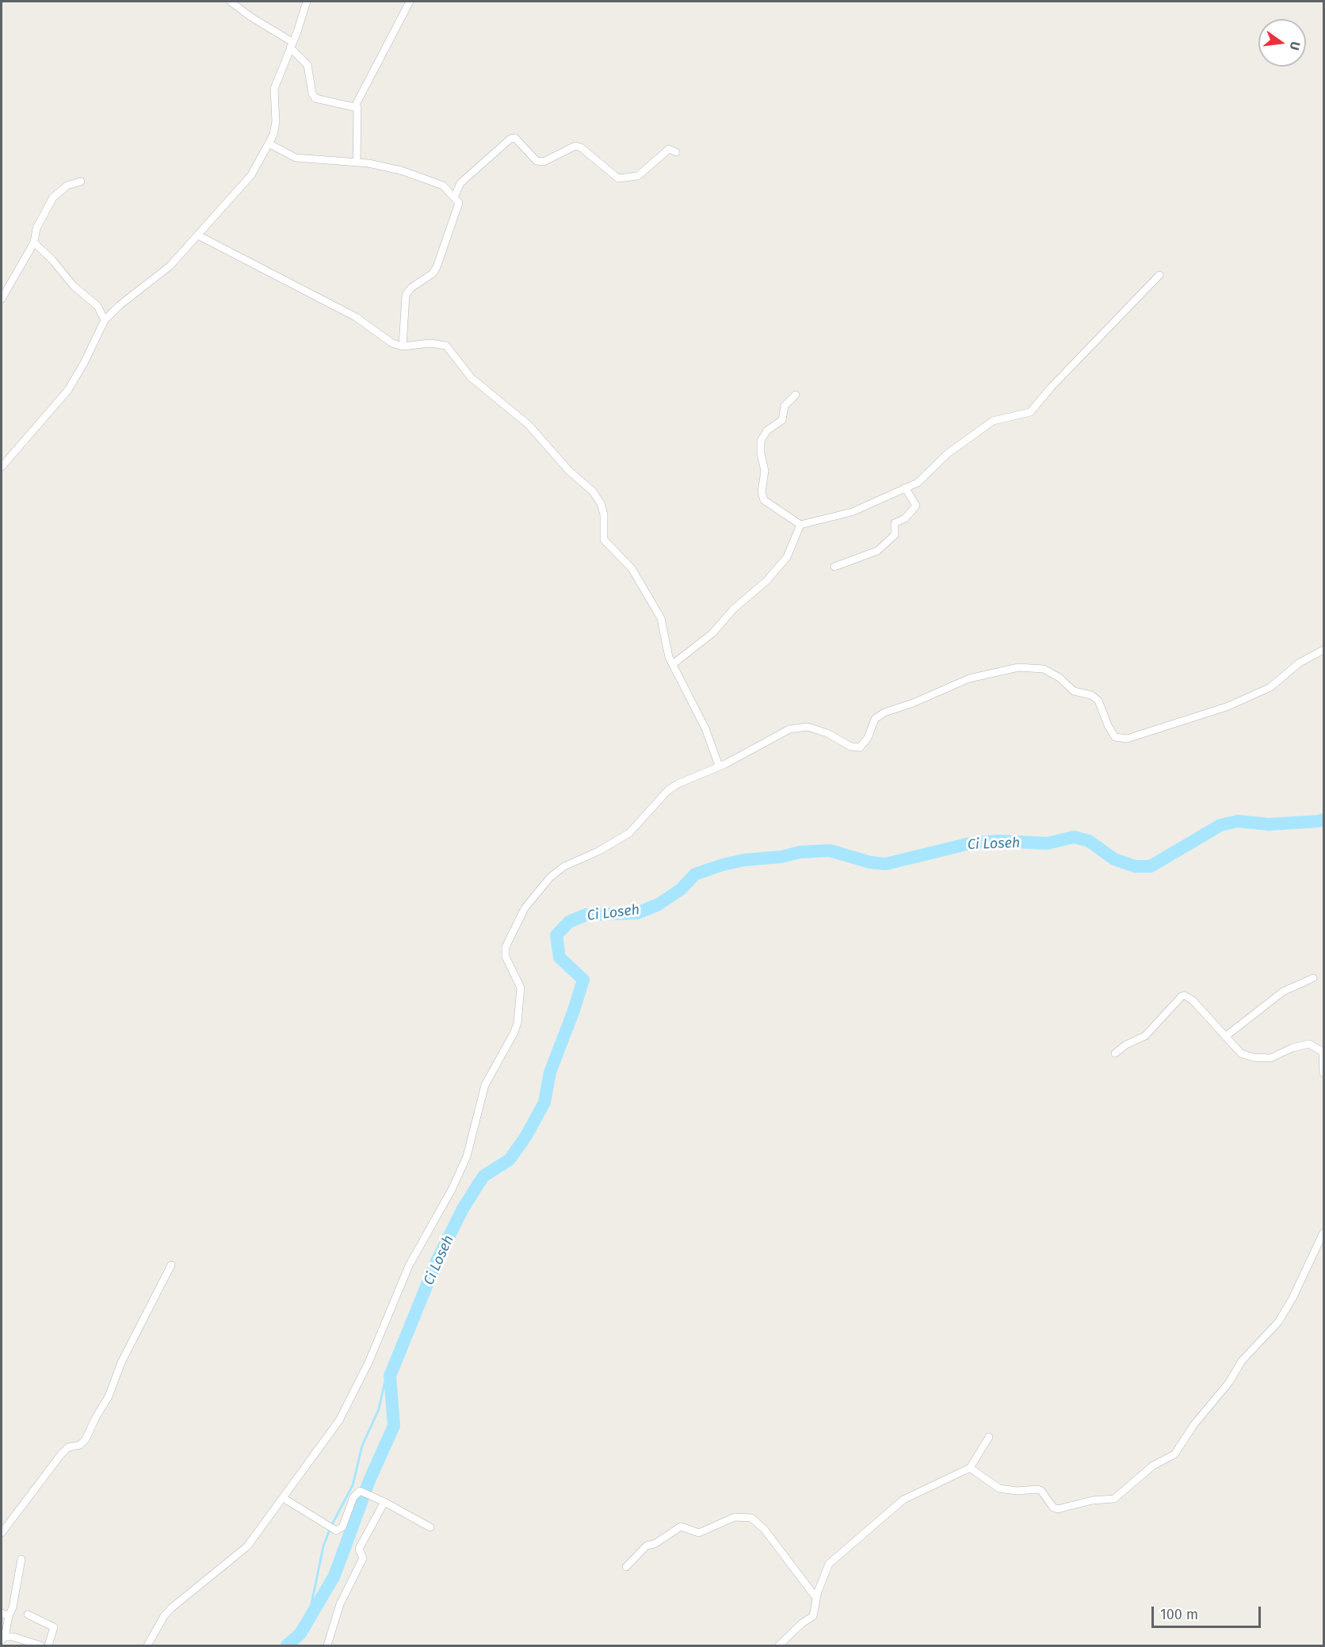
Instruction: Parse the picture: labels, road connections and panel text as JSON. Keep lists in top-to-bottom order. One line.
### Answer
{"water":["Ci Loseh"],"scale_bar":"100 m","north":"right"}
